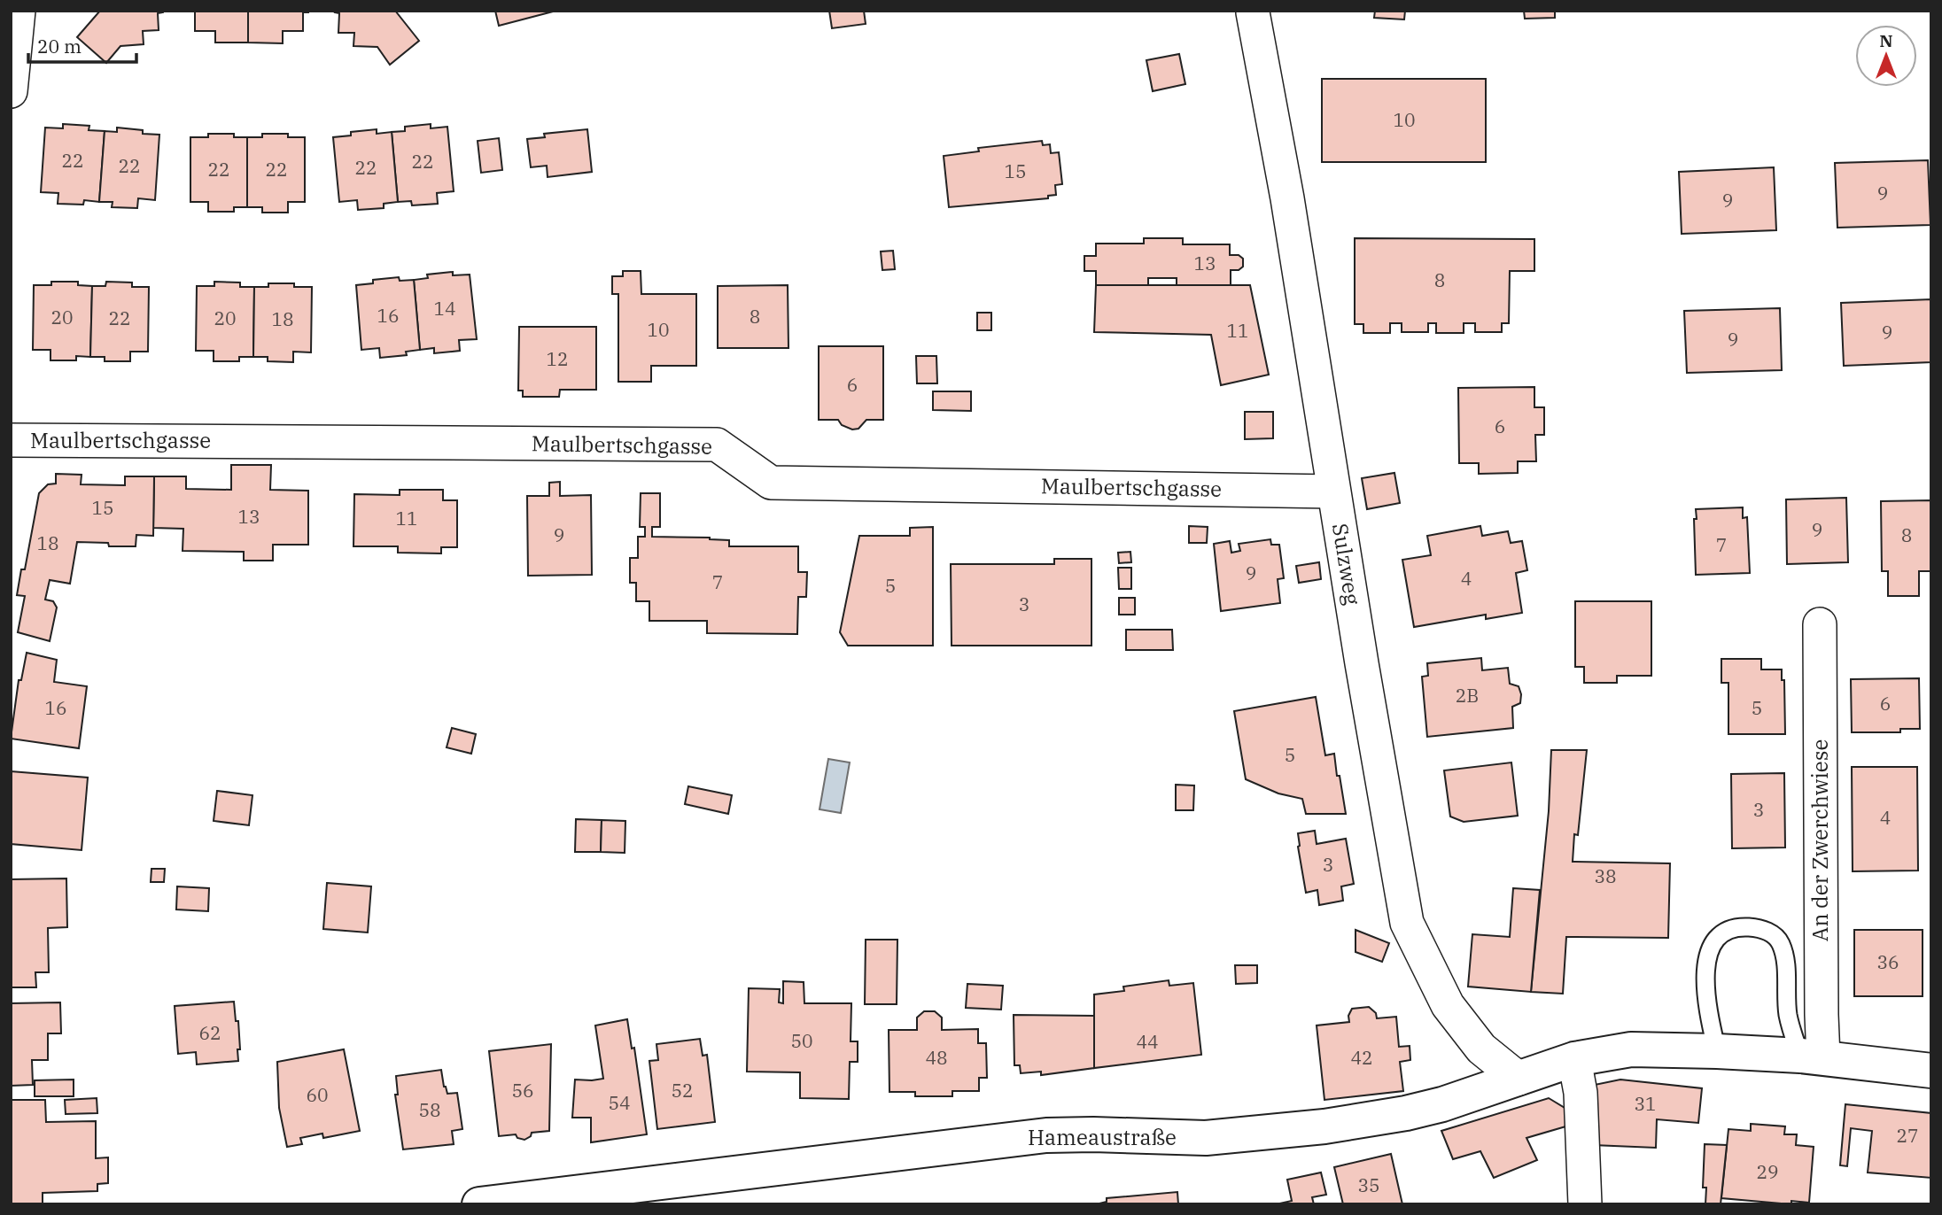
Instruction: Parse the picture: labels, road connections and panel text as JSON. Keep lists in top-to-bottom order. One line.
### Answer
{"streets":{"main road":["Hameaustraße"],"street":["Maulbertschgasse","Sulzweg","An der Zwerchwiese"]},"crossings":[["Maulbertschgasse","Sulzweg"],["Sulzweg","Hameaustraße"],["An der Zwerchwiese","Hameaustraße"]],"house_numbers":["10","22","22","22","22","22","22","15","9","9","13","8","14","16","8","20","22","20","18","10","11","9","9","12","6","6","15","13","11","9","9","8","18","7","9","4","7","5","3","2B","6","16","5","5","3","4","3","38","36","62","50","44","48","42","56","52","60","54","31","58","27","29","35"],"scale_bar":"20 m","north":"top"}
